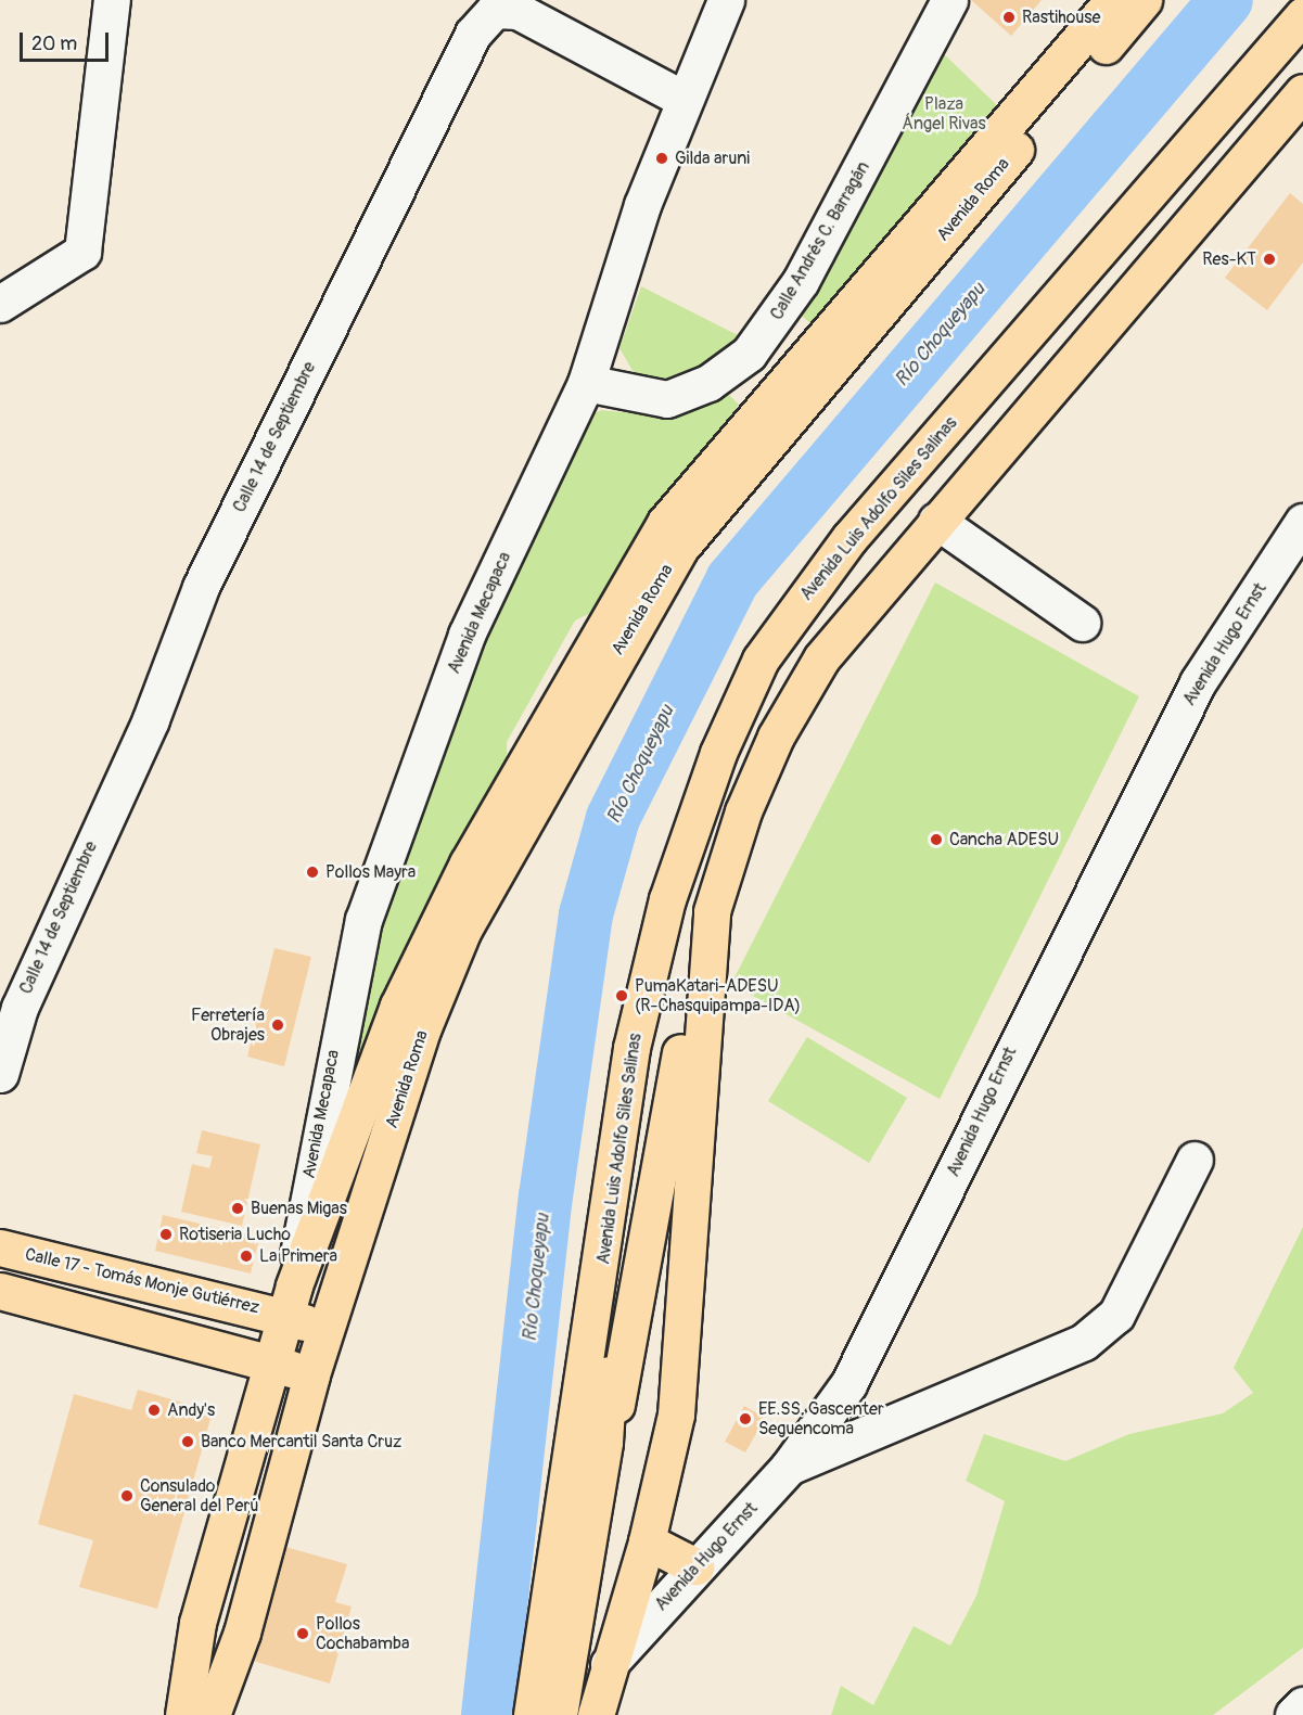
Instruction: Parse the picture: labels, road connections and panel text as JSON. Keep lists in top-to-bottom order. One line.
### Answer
{"streets":{"main road":["Avenida Roma","Avenida Luis Adolfo Siles Salinas","Calle 17 - Tomás Monje Gutiérrez"],"street":["Calle Andrés C. Barragán","Calle 14 de Septiembre","Avenida Mecapaca","Avenida Hugo Ernst"]},"crossings":[["Avenida Roma","Avenida Mecapaca"],["Avenida Roma","Calle 17 - Tomás Monje Gutiérrez"],["Calle Andrés C. Barragán","Avenida Mecapaca"],["Calle 14 de Septiembre","Avenida Mecapaca"],["Avenida Mecapaca","Calle 17 - Tomás Monje Gutiérrez"]],"water":["Río Choqueyapu"],"parks":["Plaza Ángel Rivas"],"places":["Rastihouse","Gilda aruni","Res-KT","Cancha ADESU","Pollos Mayra","PumaKatari-ADESU (R-Chasquipampa-IDA)","Ferretería Obrajes","Buenas Migas","Rotiseria Lucho","La Primera","Andy's","EE.SS. Gascenter Seguencoma","Banco Mercantil Santa Cruz","Consulado General del Perú","Pollos Cochabamba"],"scale_bar":"20 m"}
